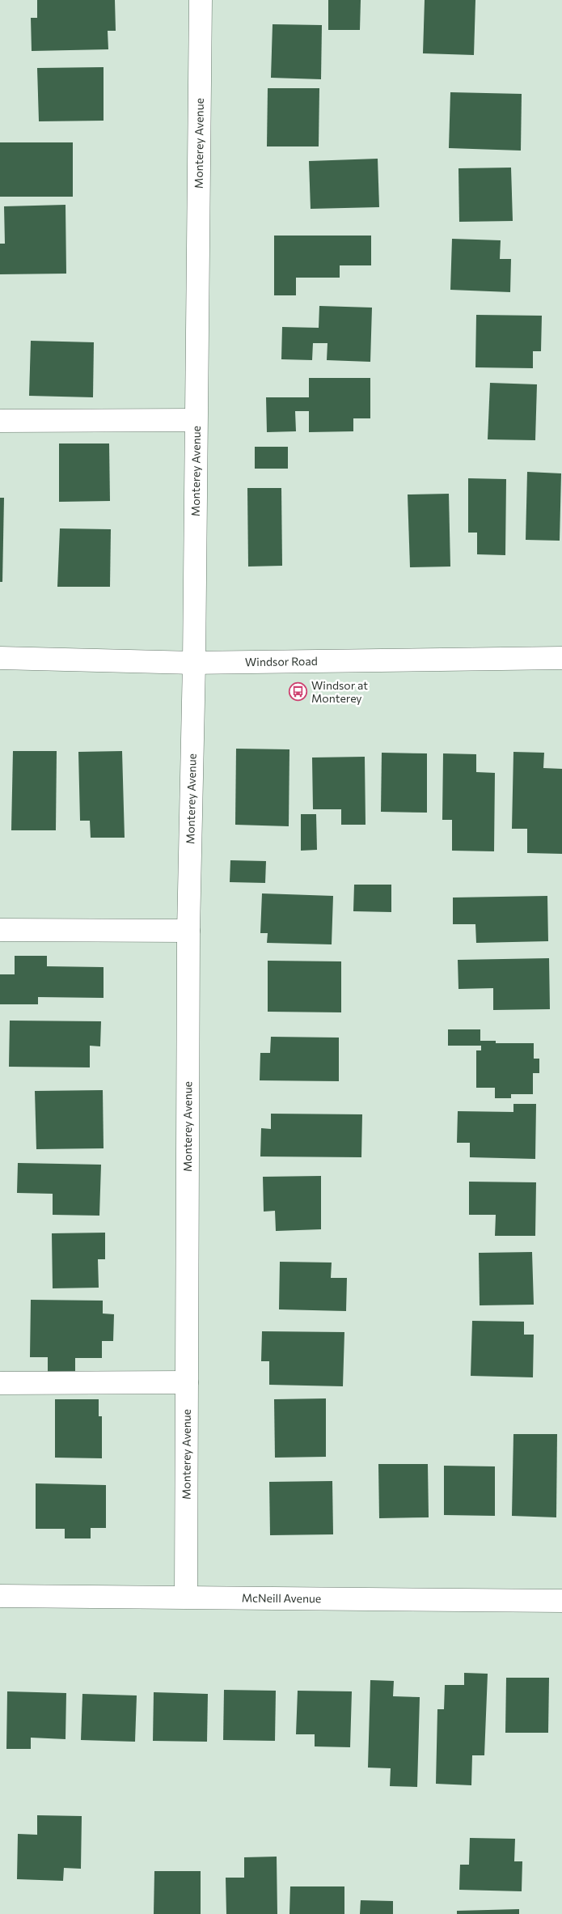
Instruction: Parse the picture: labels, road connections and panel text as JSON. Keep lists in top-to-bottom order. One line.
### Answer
{"streets":{"street":["Monterey Avenue","Windsor Road","McNeill Avenue"]},"crossings":[["Monterey Avenue","Windsor Road"],["Monterey Avenue","McNeill Avenue"]],"places":{"bus stop":["Windsor at Monterey"]}}
